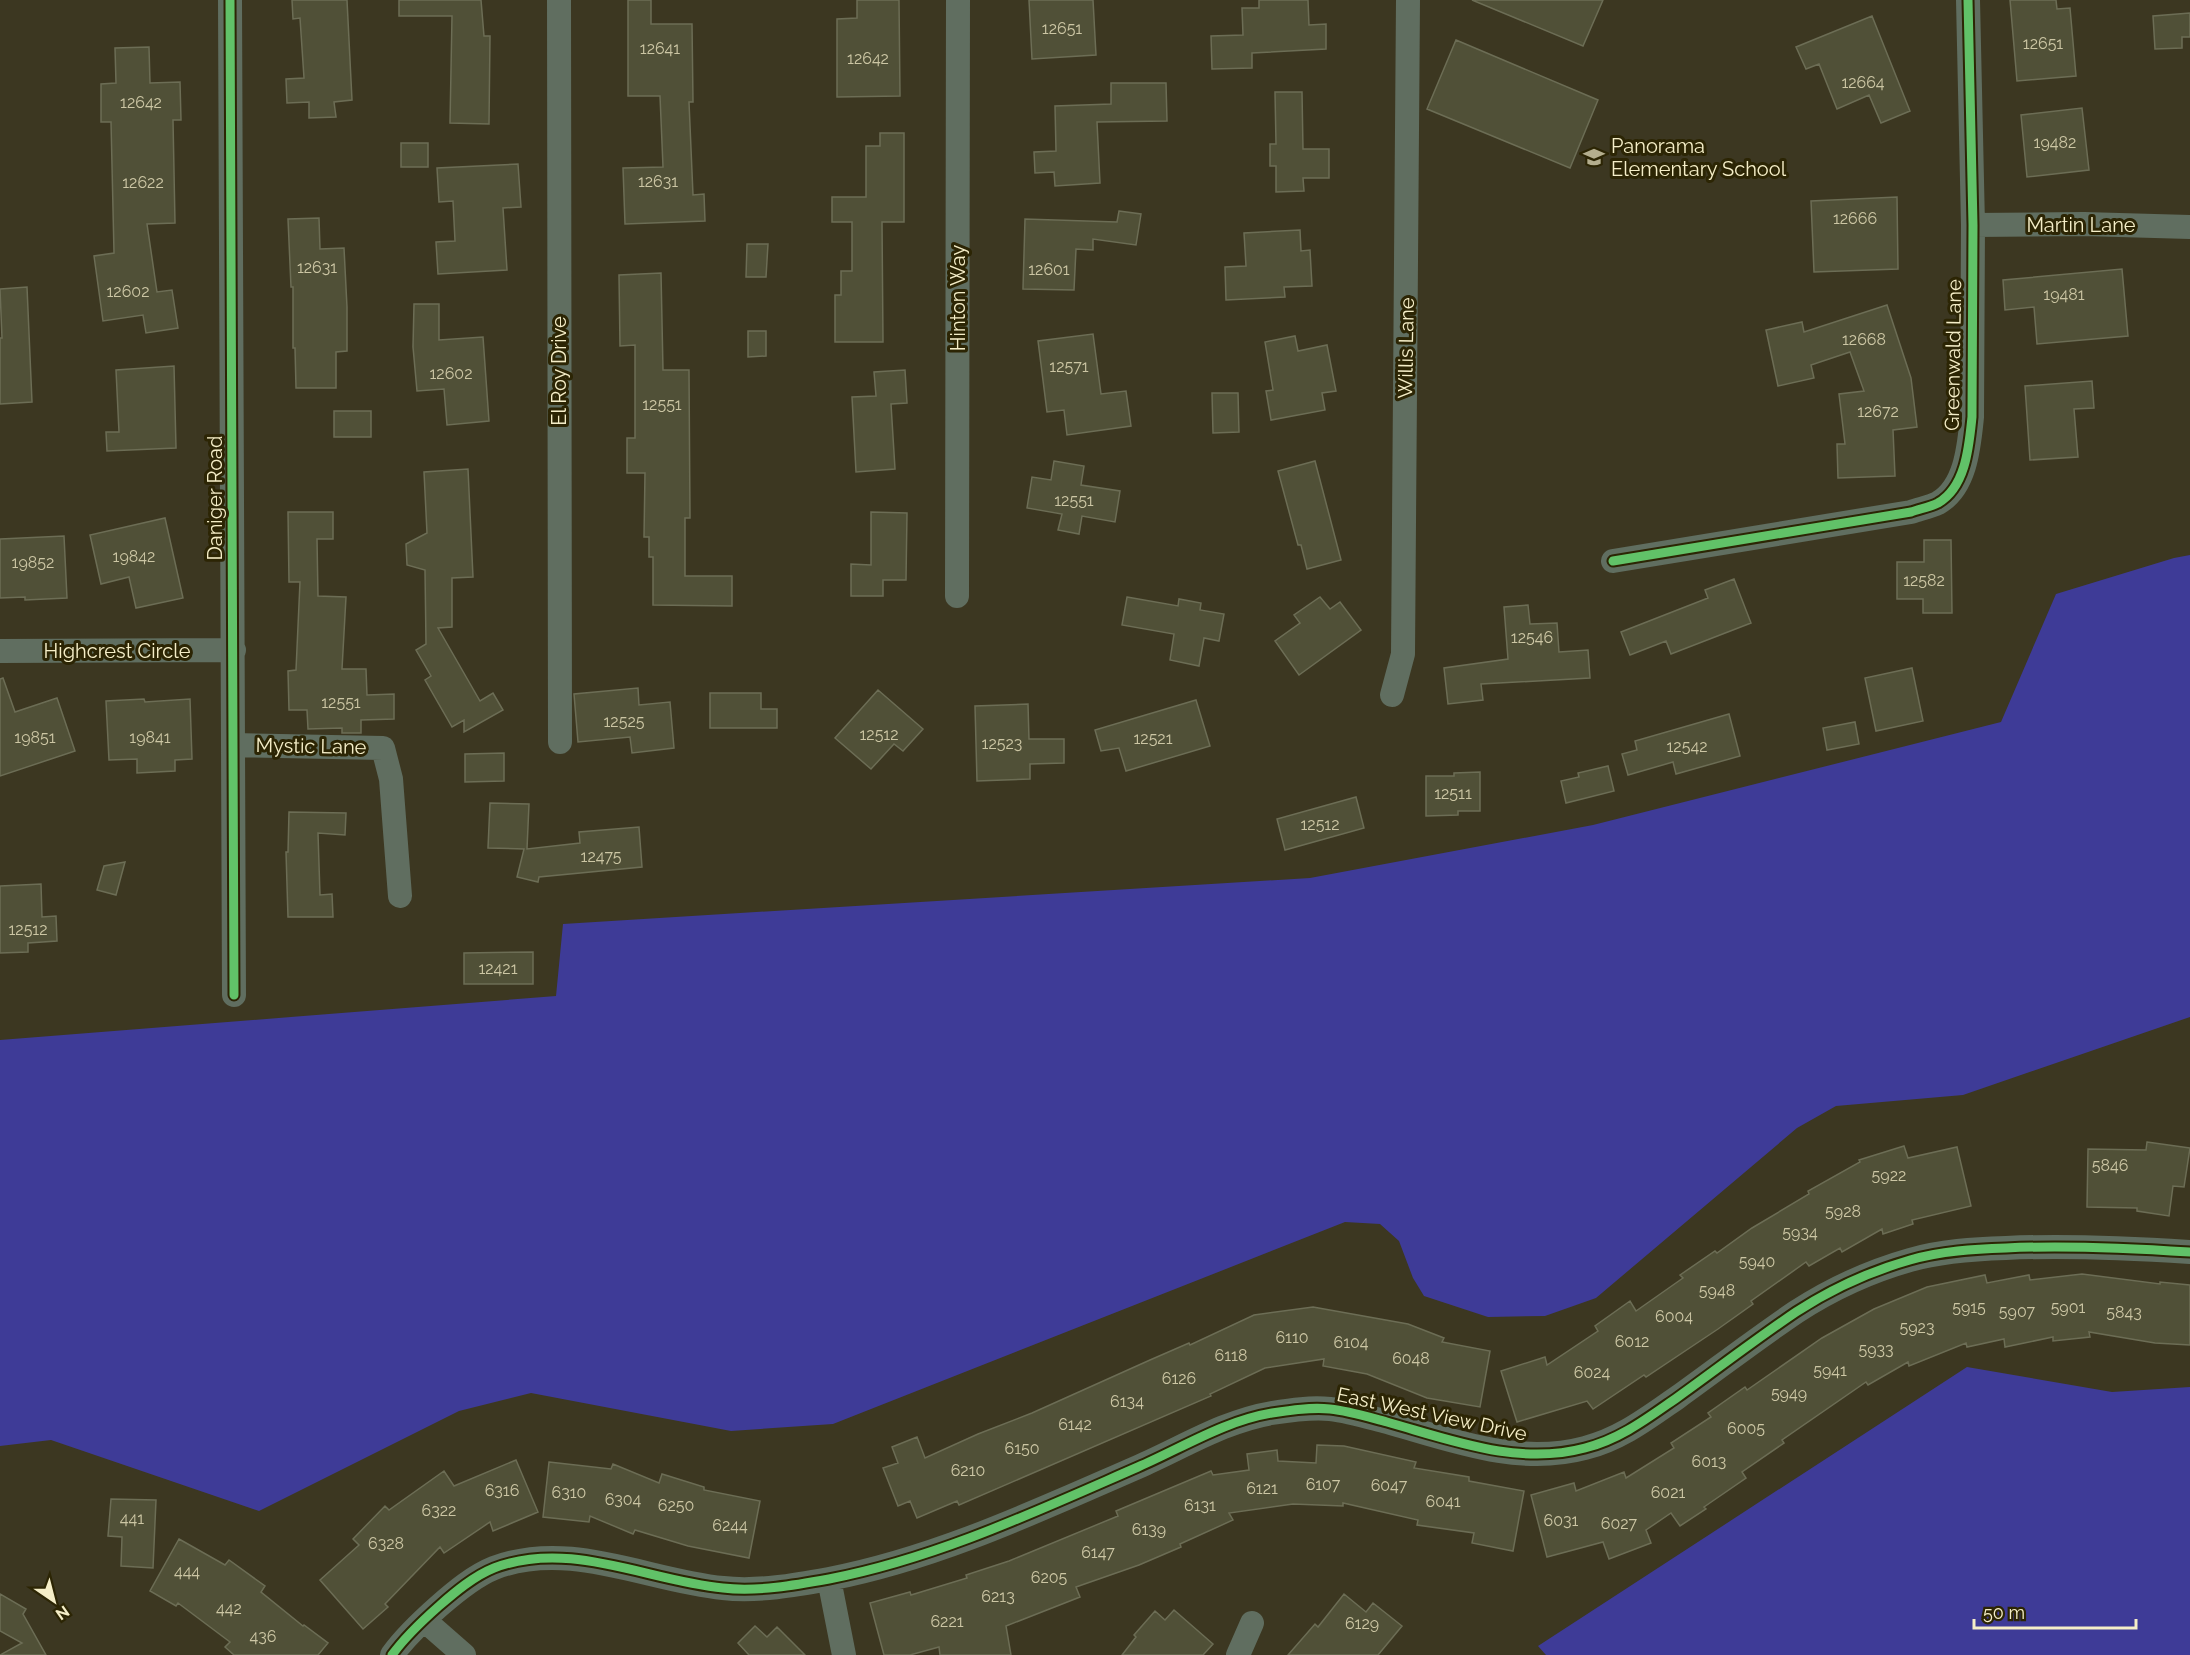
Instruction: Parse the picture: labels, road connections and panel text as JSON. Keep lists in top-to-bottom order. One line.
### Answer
{"streets":{"street":["Martin Lane","Hinton Way","Willis Lane","Greenwald Lane","El Roy Drive","Daniger Road","Highcrest Circle","Mystic Lane","East West View Drive"]},"crossings":[["Martin Lane","Greenwald Lane"],["Daniger Road","Highcrest Circle"],["Daniger Road","Mystic Lane"]],"places":{"school or university":["Panorama Elementary School"]},"house_numbers":["12651","12651","12641","12642","12664","12642","19482","12631","12622","12666","12631","12601","12602","19481","12668","12571","12602","12551","12672","12551","19842","19852","12582","12546","12551","12525","12512","19851","19841","12521","12523","12542","12511","12512","12475","12512","12421","5846","5922","5928","5934","5940","5948","5915","5901","5907","5843","6004","5923","6110","6012","6104","5933","6118","6048","5941","6024","6126","5949","6134","6142","6005","6150","6013","6210","6107","6047","6121","6316","6310","6021","6304","6041","6250","6131","6322","441","6031","6027","6244","6139","6328","6147","444","6205","6213","442","6221","6129","436"],"scale_bar":"50 m","north":"bottom right"}
